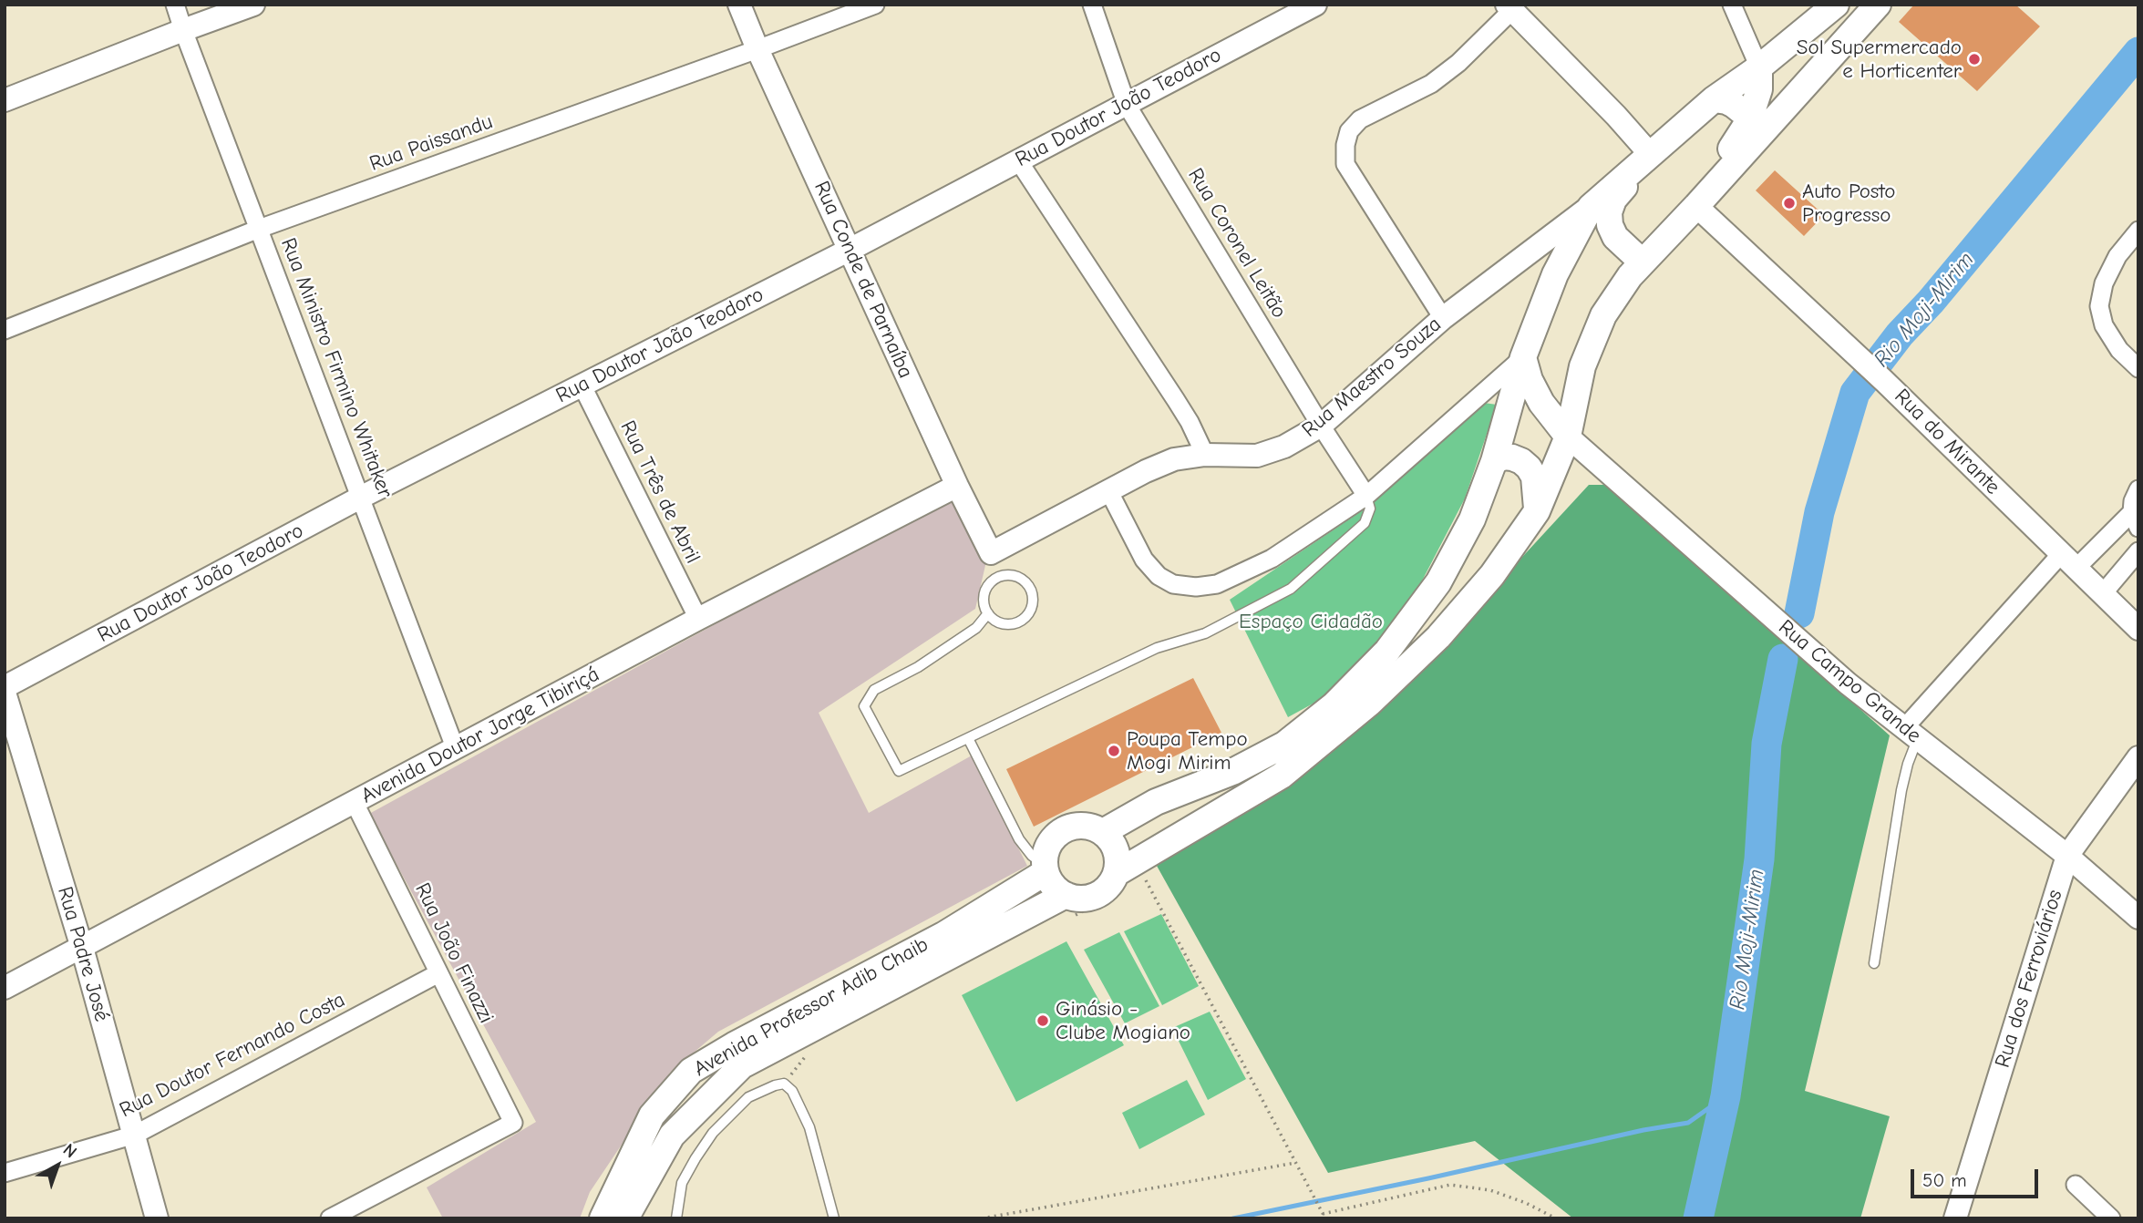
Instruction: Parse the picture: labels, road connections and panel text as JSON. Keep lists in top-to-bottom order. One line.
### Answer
{"streets":{"main road":["Avenida Professor Adib Chaib"],"street":["Rua Doutor João Teodoro","Rua Paissandu","Rua Coronel Leitão","Rua Conde de Parnaíba","Rua Ministro Firmino Whitaker","Rua Maestro Souza","Rua do Mirante","Rua Três de Abril","Rua Campo Grande","Avenida Doutor Jorge Tibiriçá","Rua João Finazzi","Rua Padre José","Rua dos Ferroviários","Rua Doutor Fernando Costa"]},"crossings":[["Rua Doutor João Teodoro","Rua Coronel Leitão"],["Rua Doutor João Teodoro","Rua Conde de Parnaíba"],["Rua Doutor João Teodoro","Rua Ministro Firmino Whitaker"],["Rua Doutor João Teodoro","Rua Três de Abril"],["Rua Paissandu","Rua Conde de Parnaíba"],["Rua Paissandu","Rua Ministro Firmino Whitaker"],["Rua Coronel Leitão","Rua Maestro Souza"],["Rua Conde de Parnaíba","Rua Maestro Souza"],["Rua Conde de Parnaíba","Avenida Doutor Jorge Tibiriçá"],["Rua Ministro Firmino Whitaker","Avenida Doutor Jorge Tibiriçá"],["Rua Três de Abril","Avenida Doutor Jorge Tibiriçá"],["Rua Campo Grande","Rua dos Ferroviários"],["Avenida Doutor Jorge Tibiriçá","Rua João Finazzi"],["Avenida Doutor Jorge Tibiriçá","Rua Padre José"],["Rua João Finazzi","Rua Doutor Fernando Costa"],["Rua Padre José","Rua Doutor Fernando Costa"]],"water":["Rio Moji-Mirim"],"parks":["Espaço Cidadão"],"places":["Sol Supermercado e Horticenter","Auto Posto Progresso","Poupa Tempo Mogi Mirim","Ginásio - Clube Mogiano"],"scale_bar":"50 m","north":"top right"}
